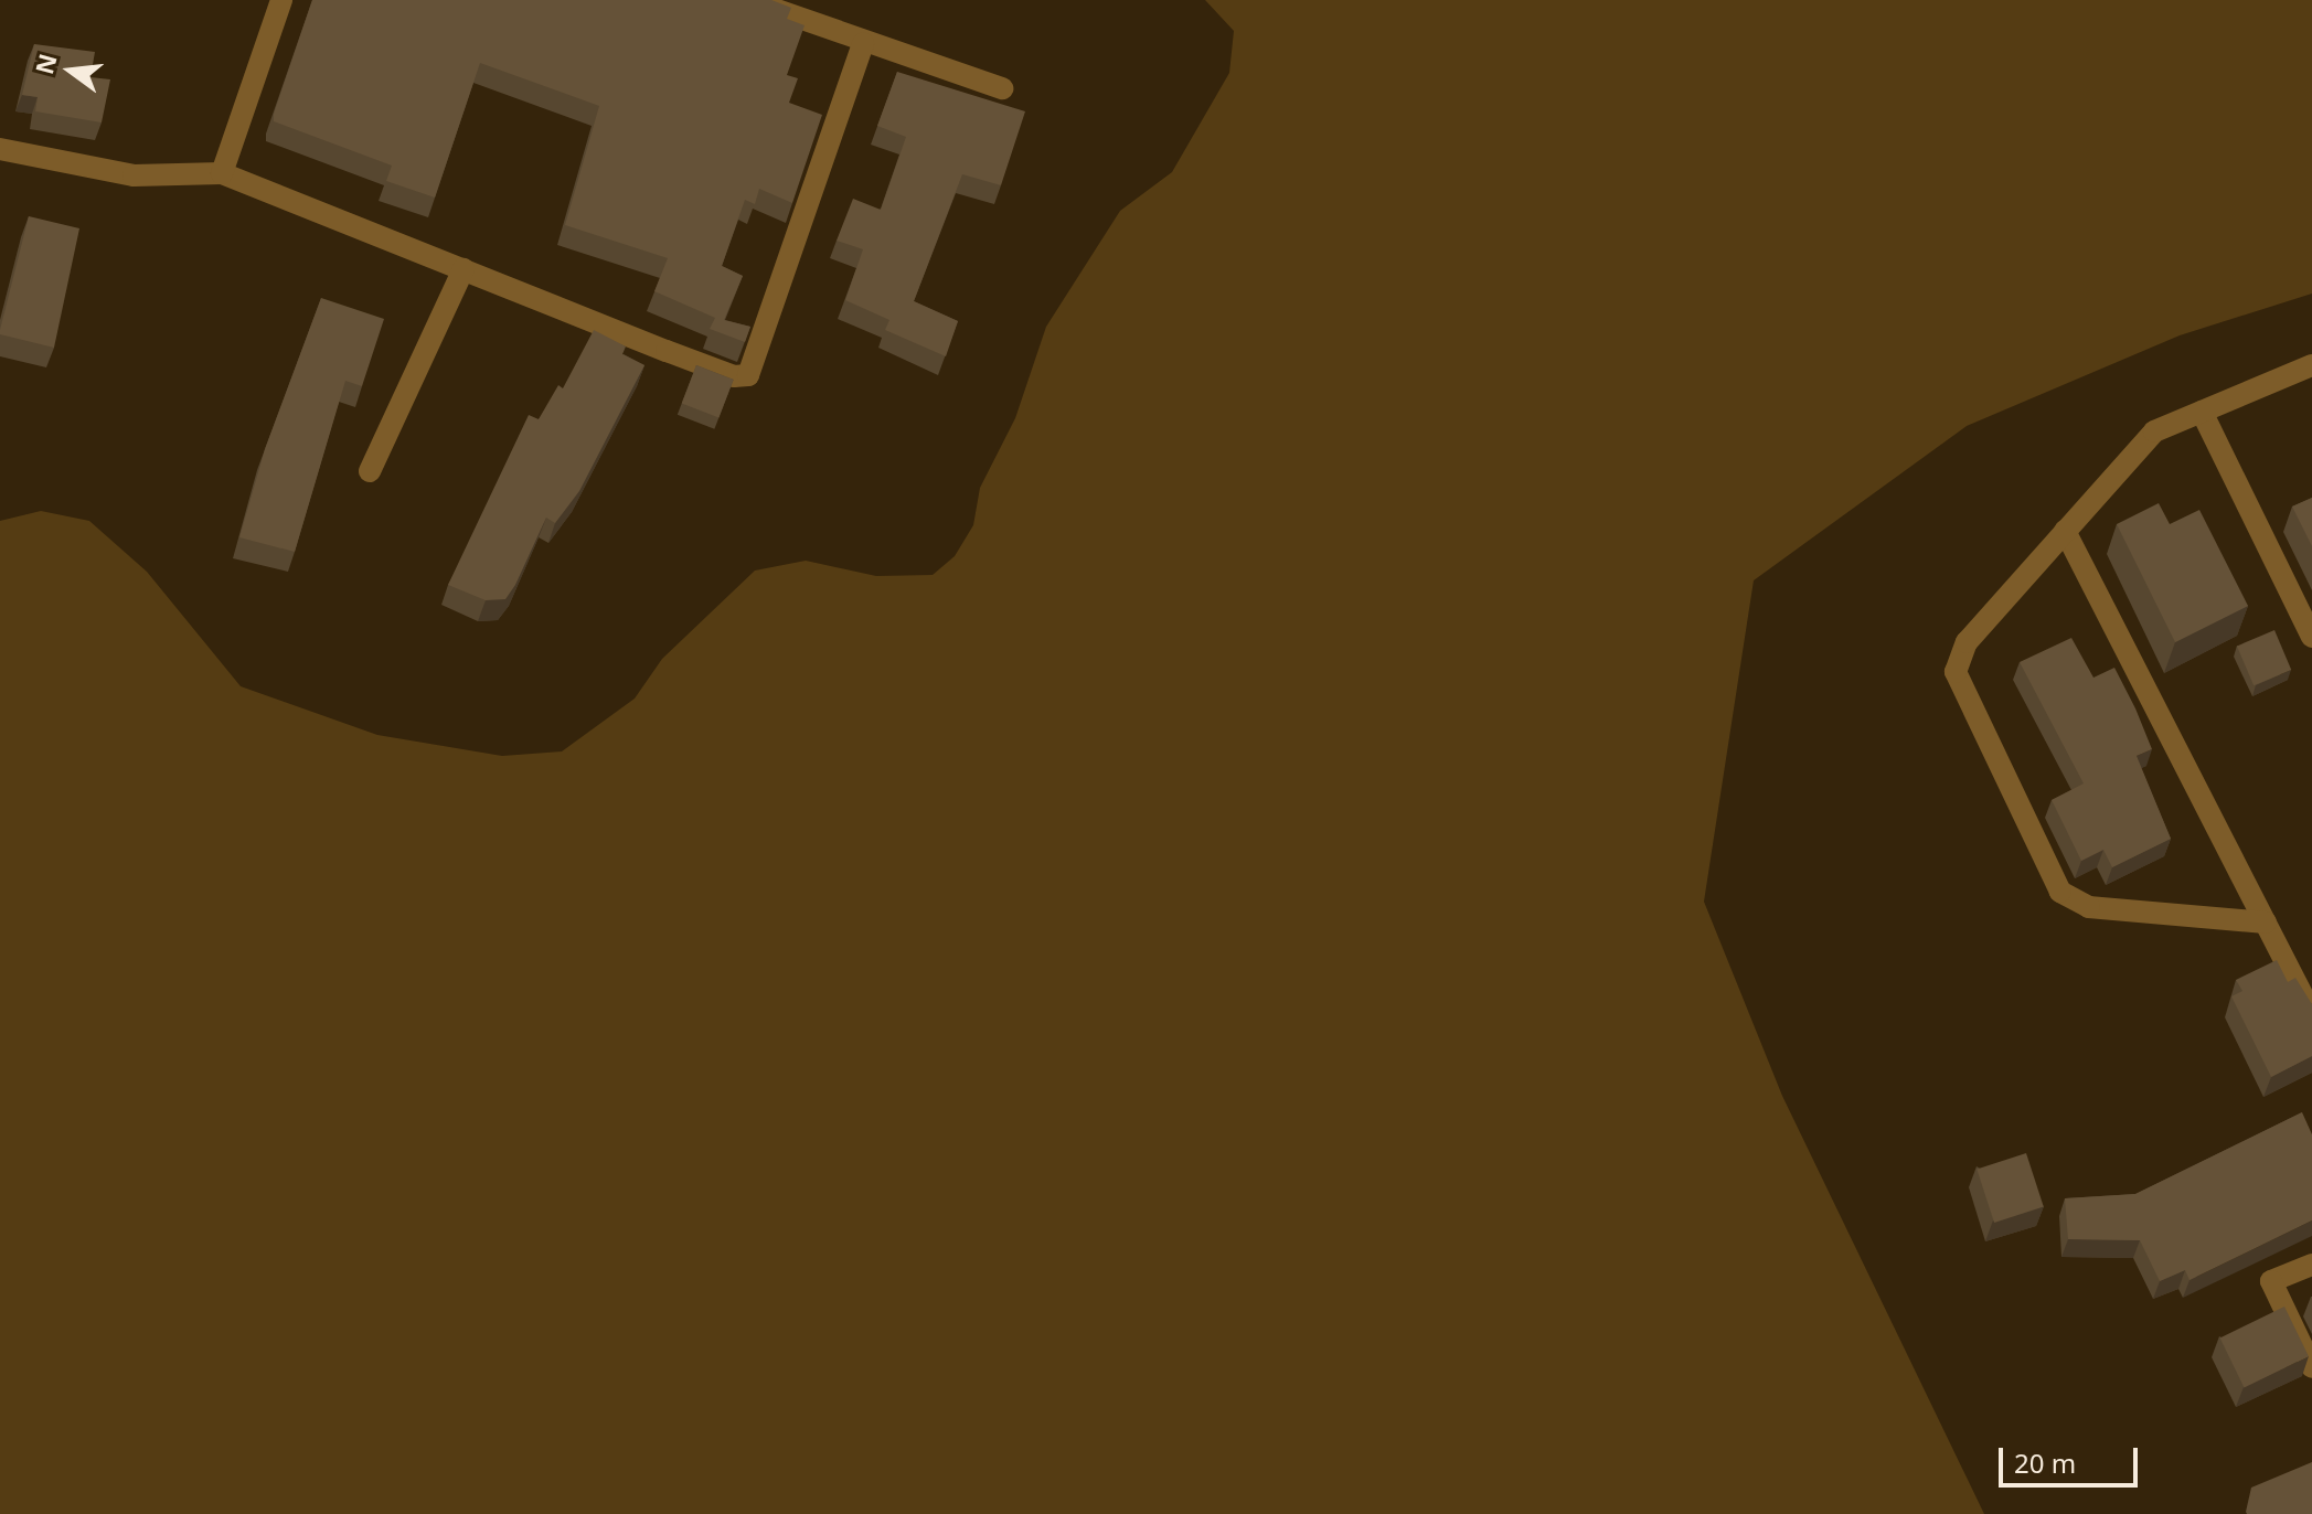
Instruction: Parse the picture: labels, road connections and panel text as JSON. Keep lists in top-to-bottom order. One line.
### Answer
{"scale_bar":"20 m","north":"left"}
